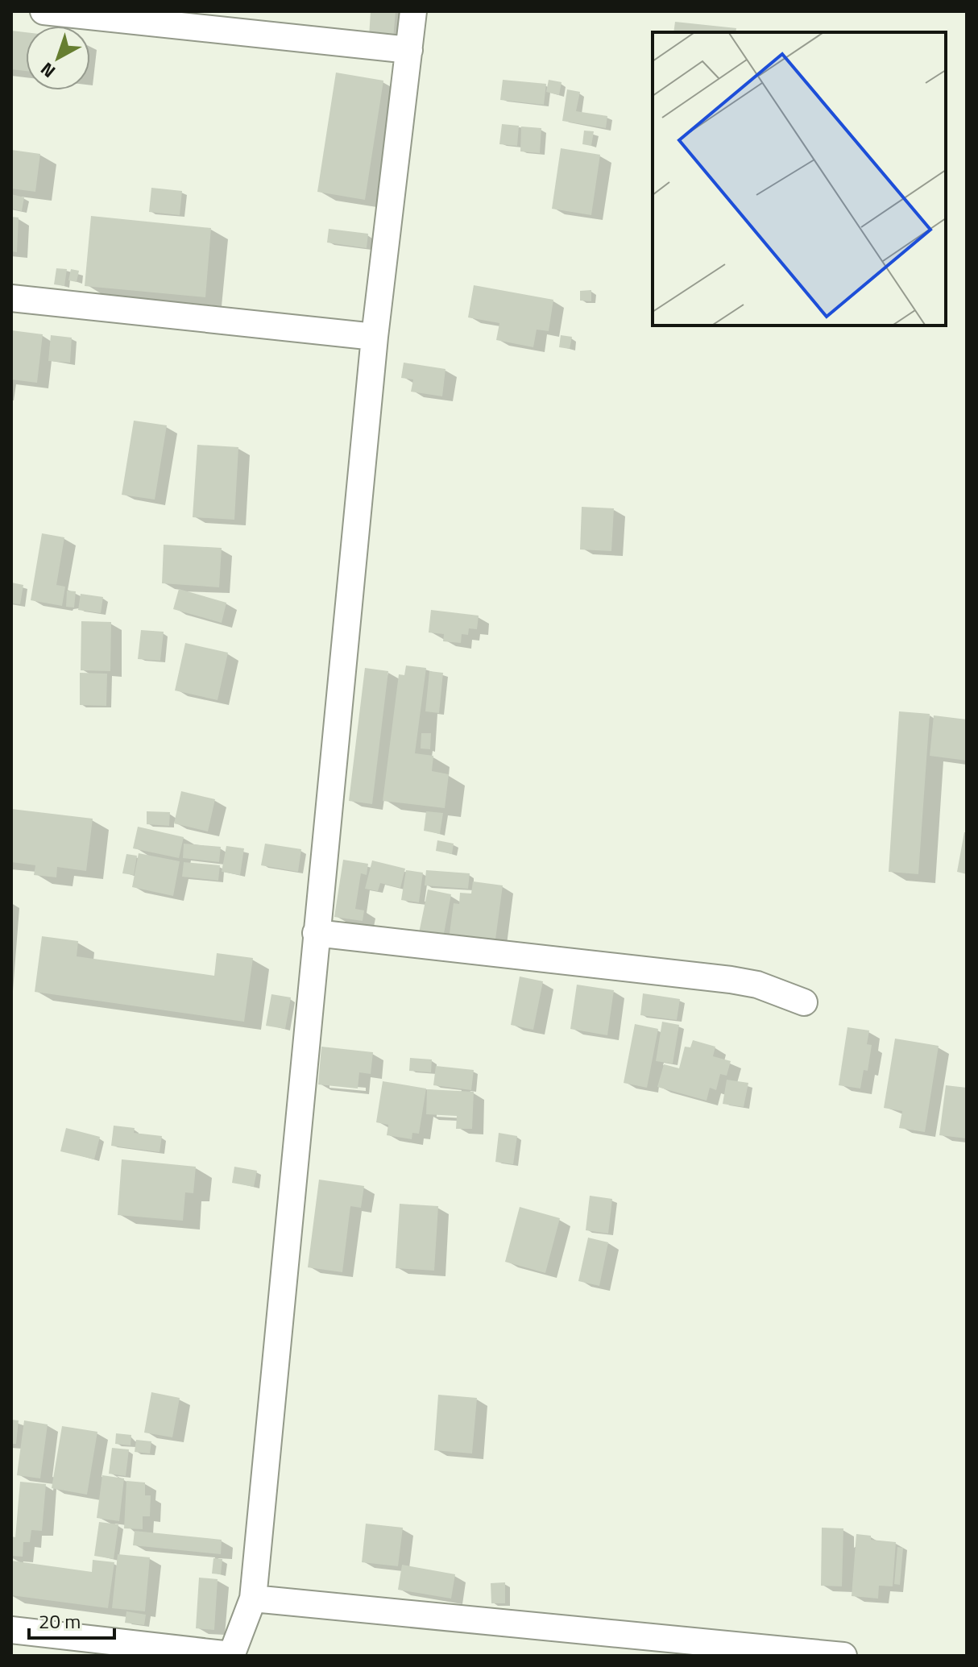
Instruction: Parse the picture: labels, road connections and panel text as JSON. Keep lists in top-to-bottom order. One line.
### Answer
{"scale_bar":"20 m","north":"bottom left"}
